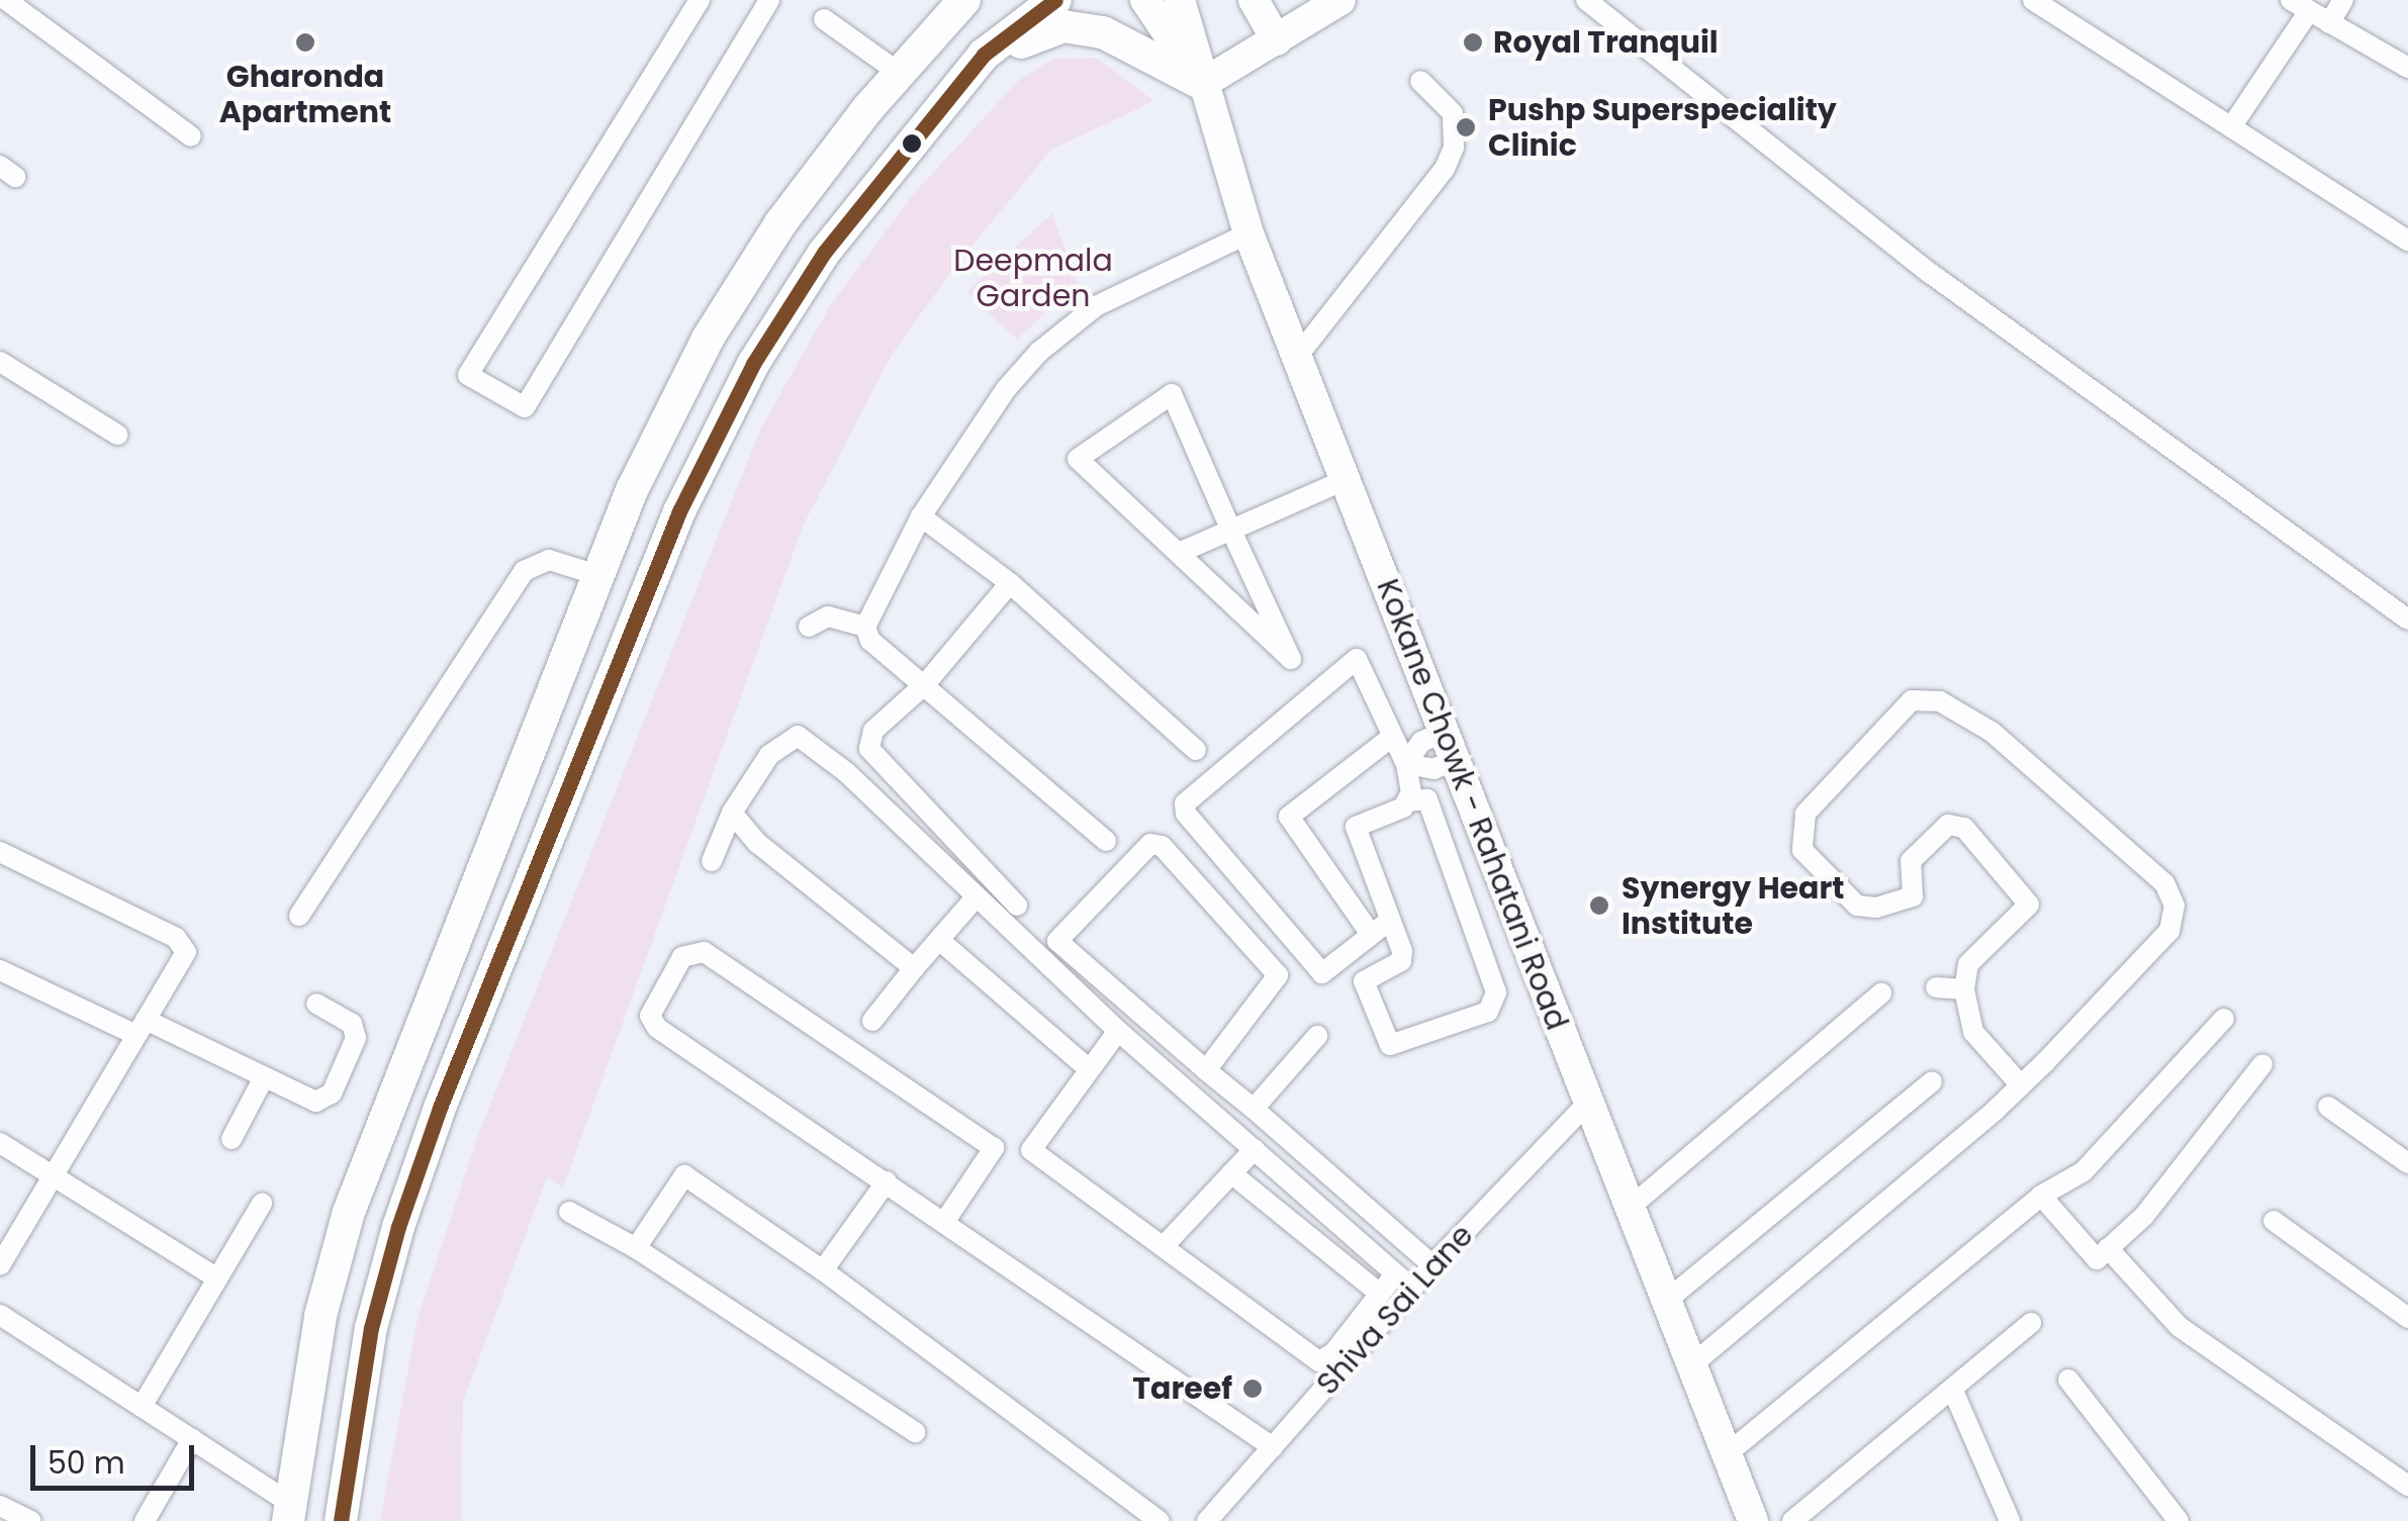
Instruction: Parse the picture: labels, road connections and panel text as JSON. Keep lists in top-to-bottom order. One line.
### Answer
{"streets":{"street":["Kokane Chowk - Rahatani Road","Shiva Sai Lane"]},"crossings":[["Kokane Chowk - Rahatani Road","Shiva Sai Lane"]],"parks":["Deepmala Garden"],"places":["Gharonda Apartment","Royal Tranquil","Pushp Superspeciality Clinic","Synergy Heart Institute","Tareef"],"scale_bar":"50 m"}
